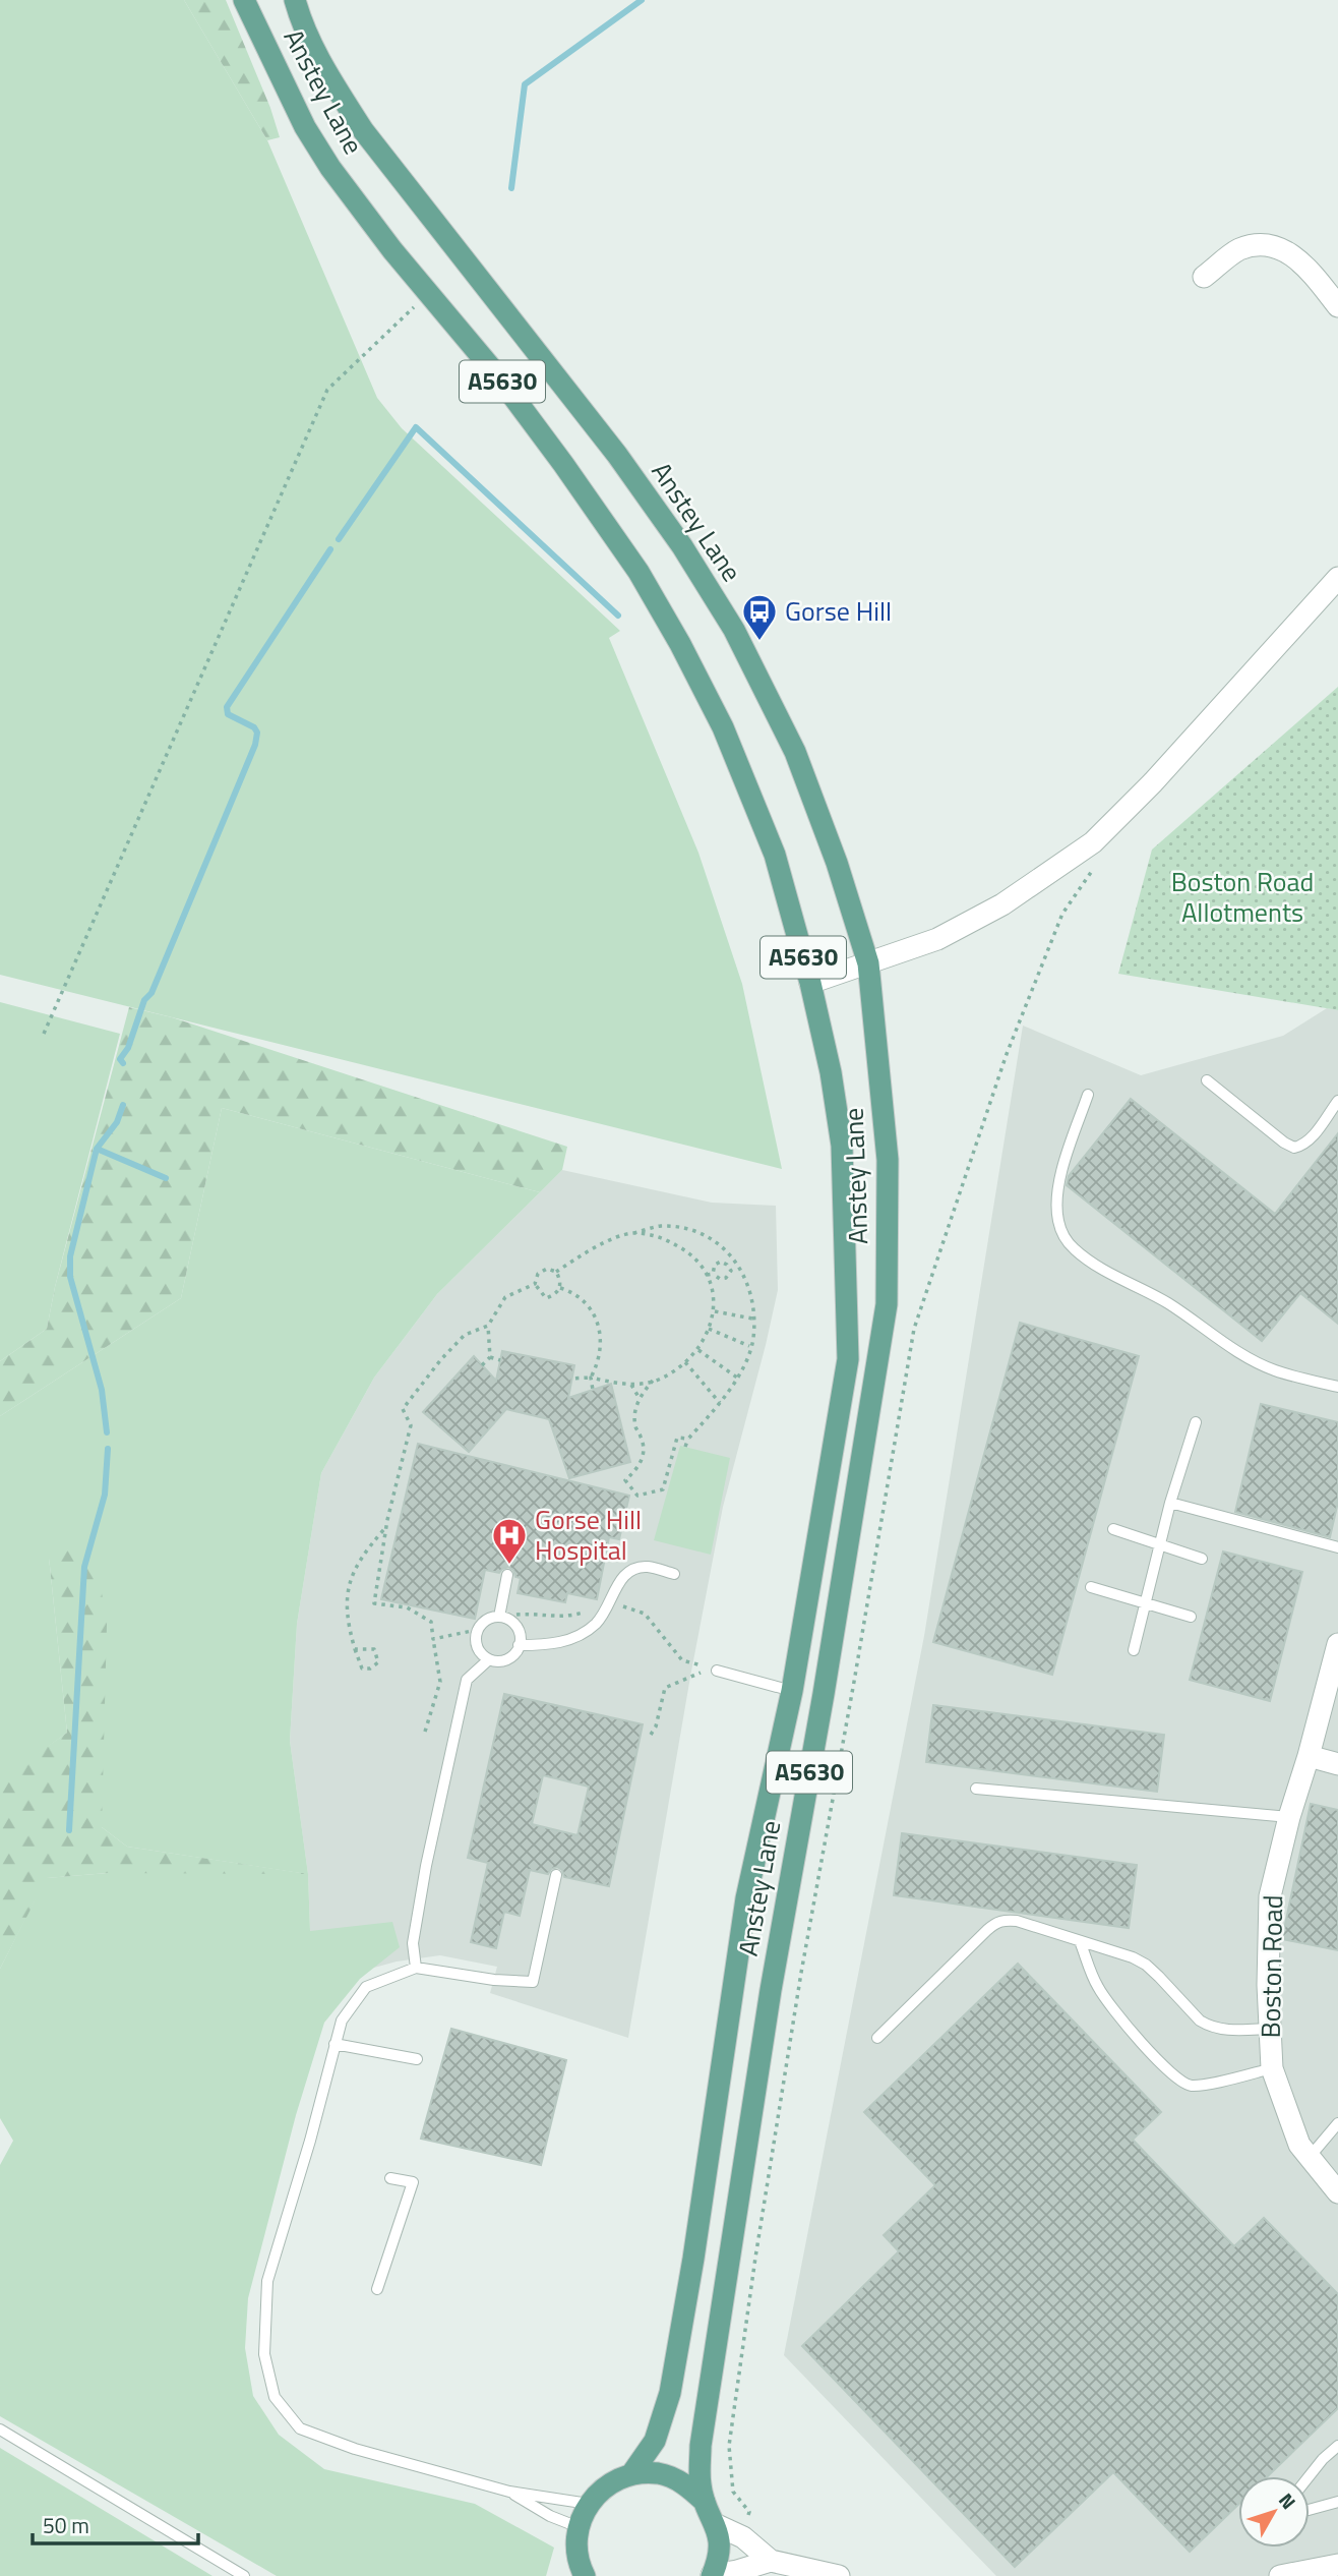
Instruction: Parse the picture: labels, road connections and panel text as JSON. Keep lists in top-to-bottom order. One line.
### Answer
{"streets":{"main road":["Anstey Lane","A5630"],"street":["Boston Road"]},"crossings":[["Anstey Lane","A5630"]],"parks":["Boston Road Allotments"],"places":{"bus stop":["Gorse Hill"],"hospital":["Gorse Hill Hospital"]},"scale_bar":"50 m","north":"top right"}
